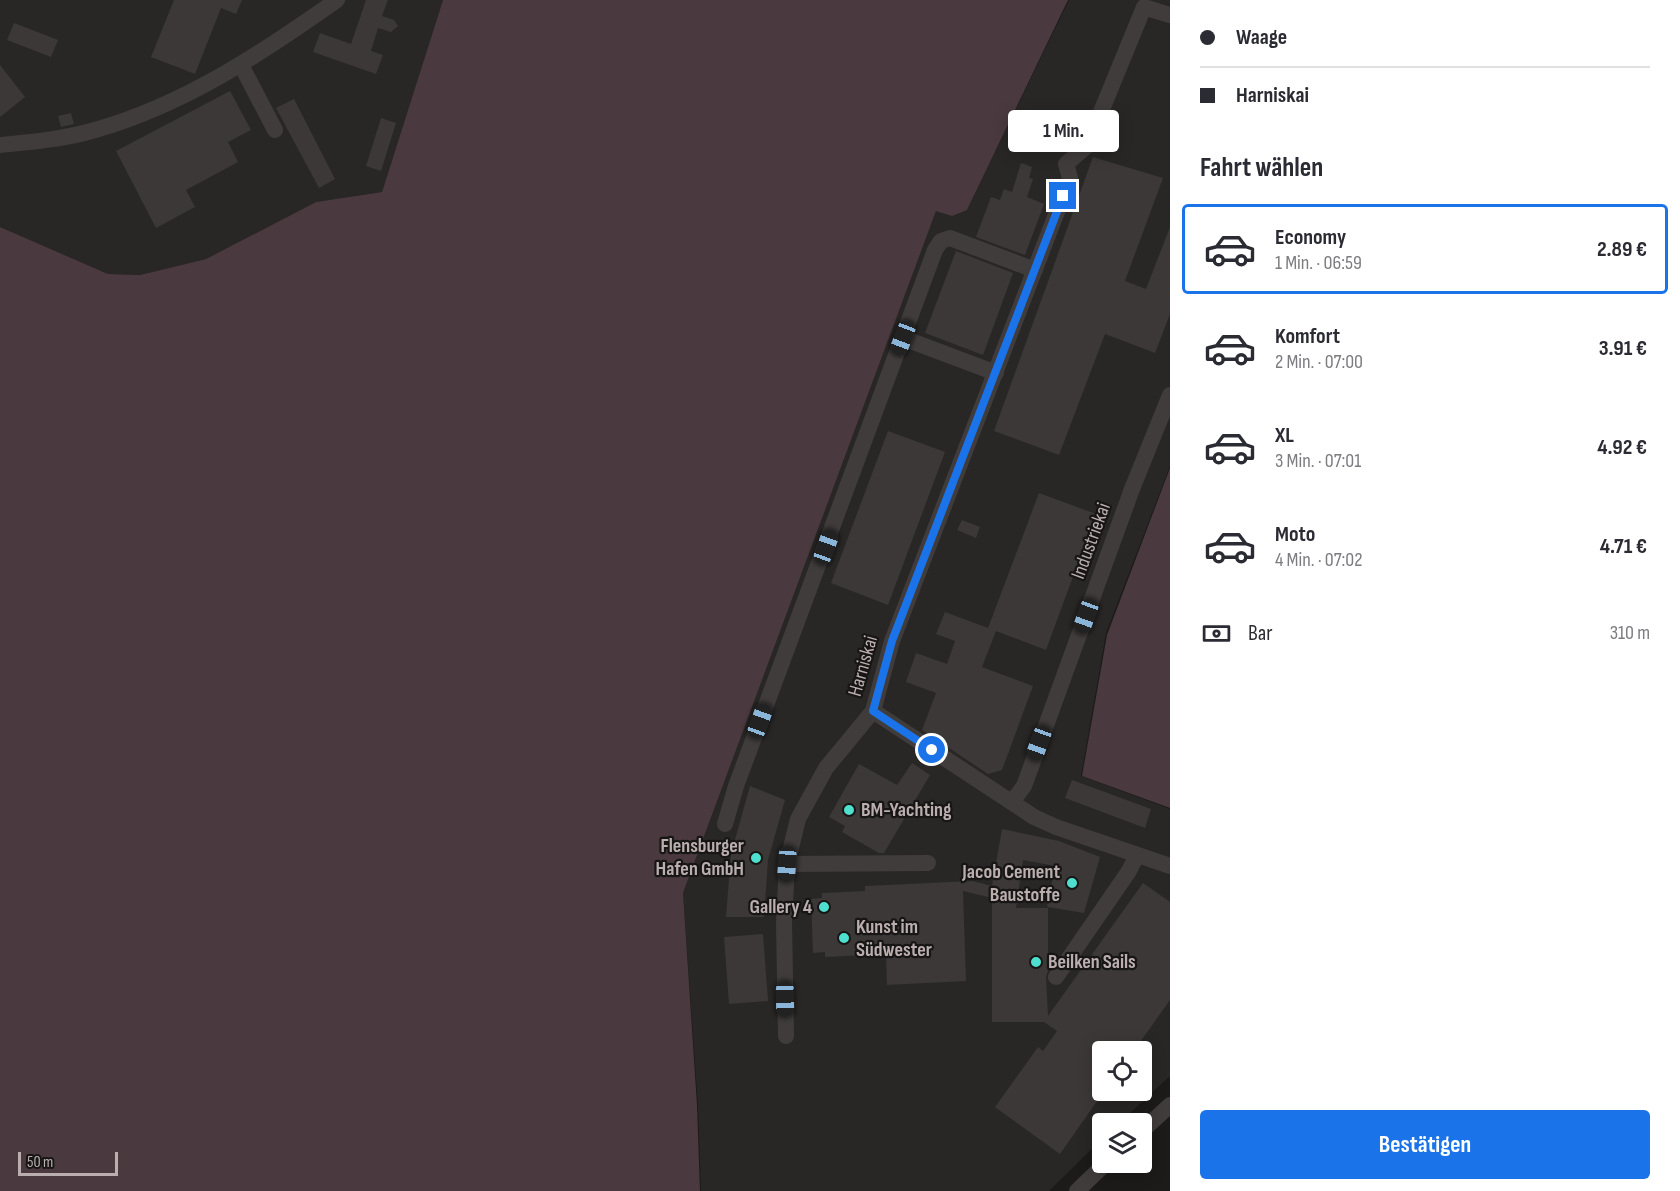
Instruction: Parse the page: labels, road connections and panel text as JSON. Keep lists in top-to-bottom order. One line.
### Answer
{"streets":{"street":["Industriekai","Harniskai"]},"places":["BM-Yachting","Flensburger Hafen GmbH","Jacob Cement Baustoffe","Gallery 4","Kunst im Südwester","Beilken Sails"],"scale_bar":"50 m","page":{"banner":["Waage","Harniskai"],"bubble":"1 Min.","heading":"Fahrt wählen","list":[{"name":"Economy","note":"1 Min. · 06:59","value":"2.89 €"},{"name":"Komfort","note":"2 Min. · 07:00","value":"3.91 €"},{"name":"XL","note":"3 Min. · 07:01","value":"4.92 €"},{"name":"Moto","note":"4 Min. · 07:02","value":"4.71 €"}],"pay":["Bar","310 m"],"buttons":"Bestätigen","scale":"50 m"}}
